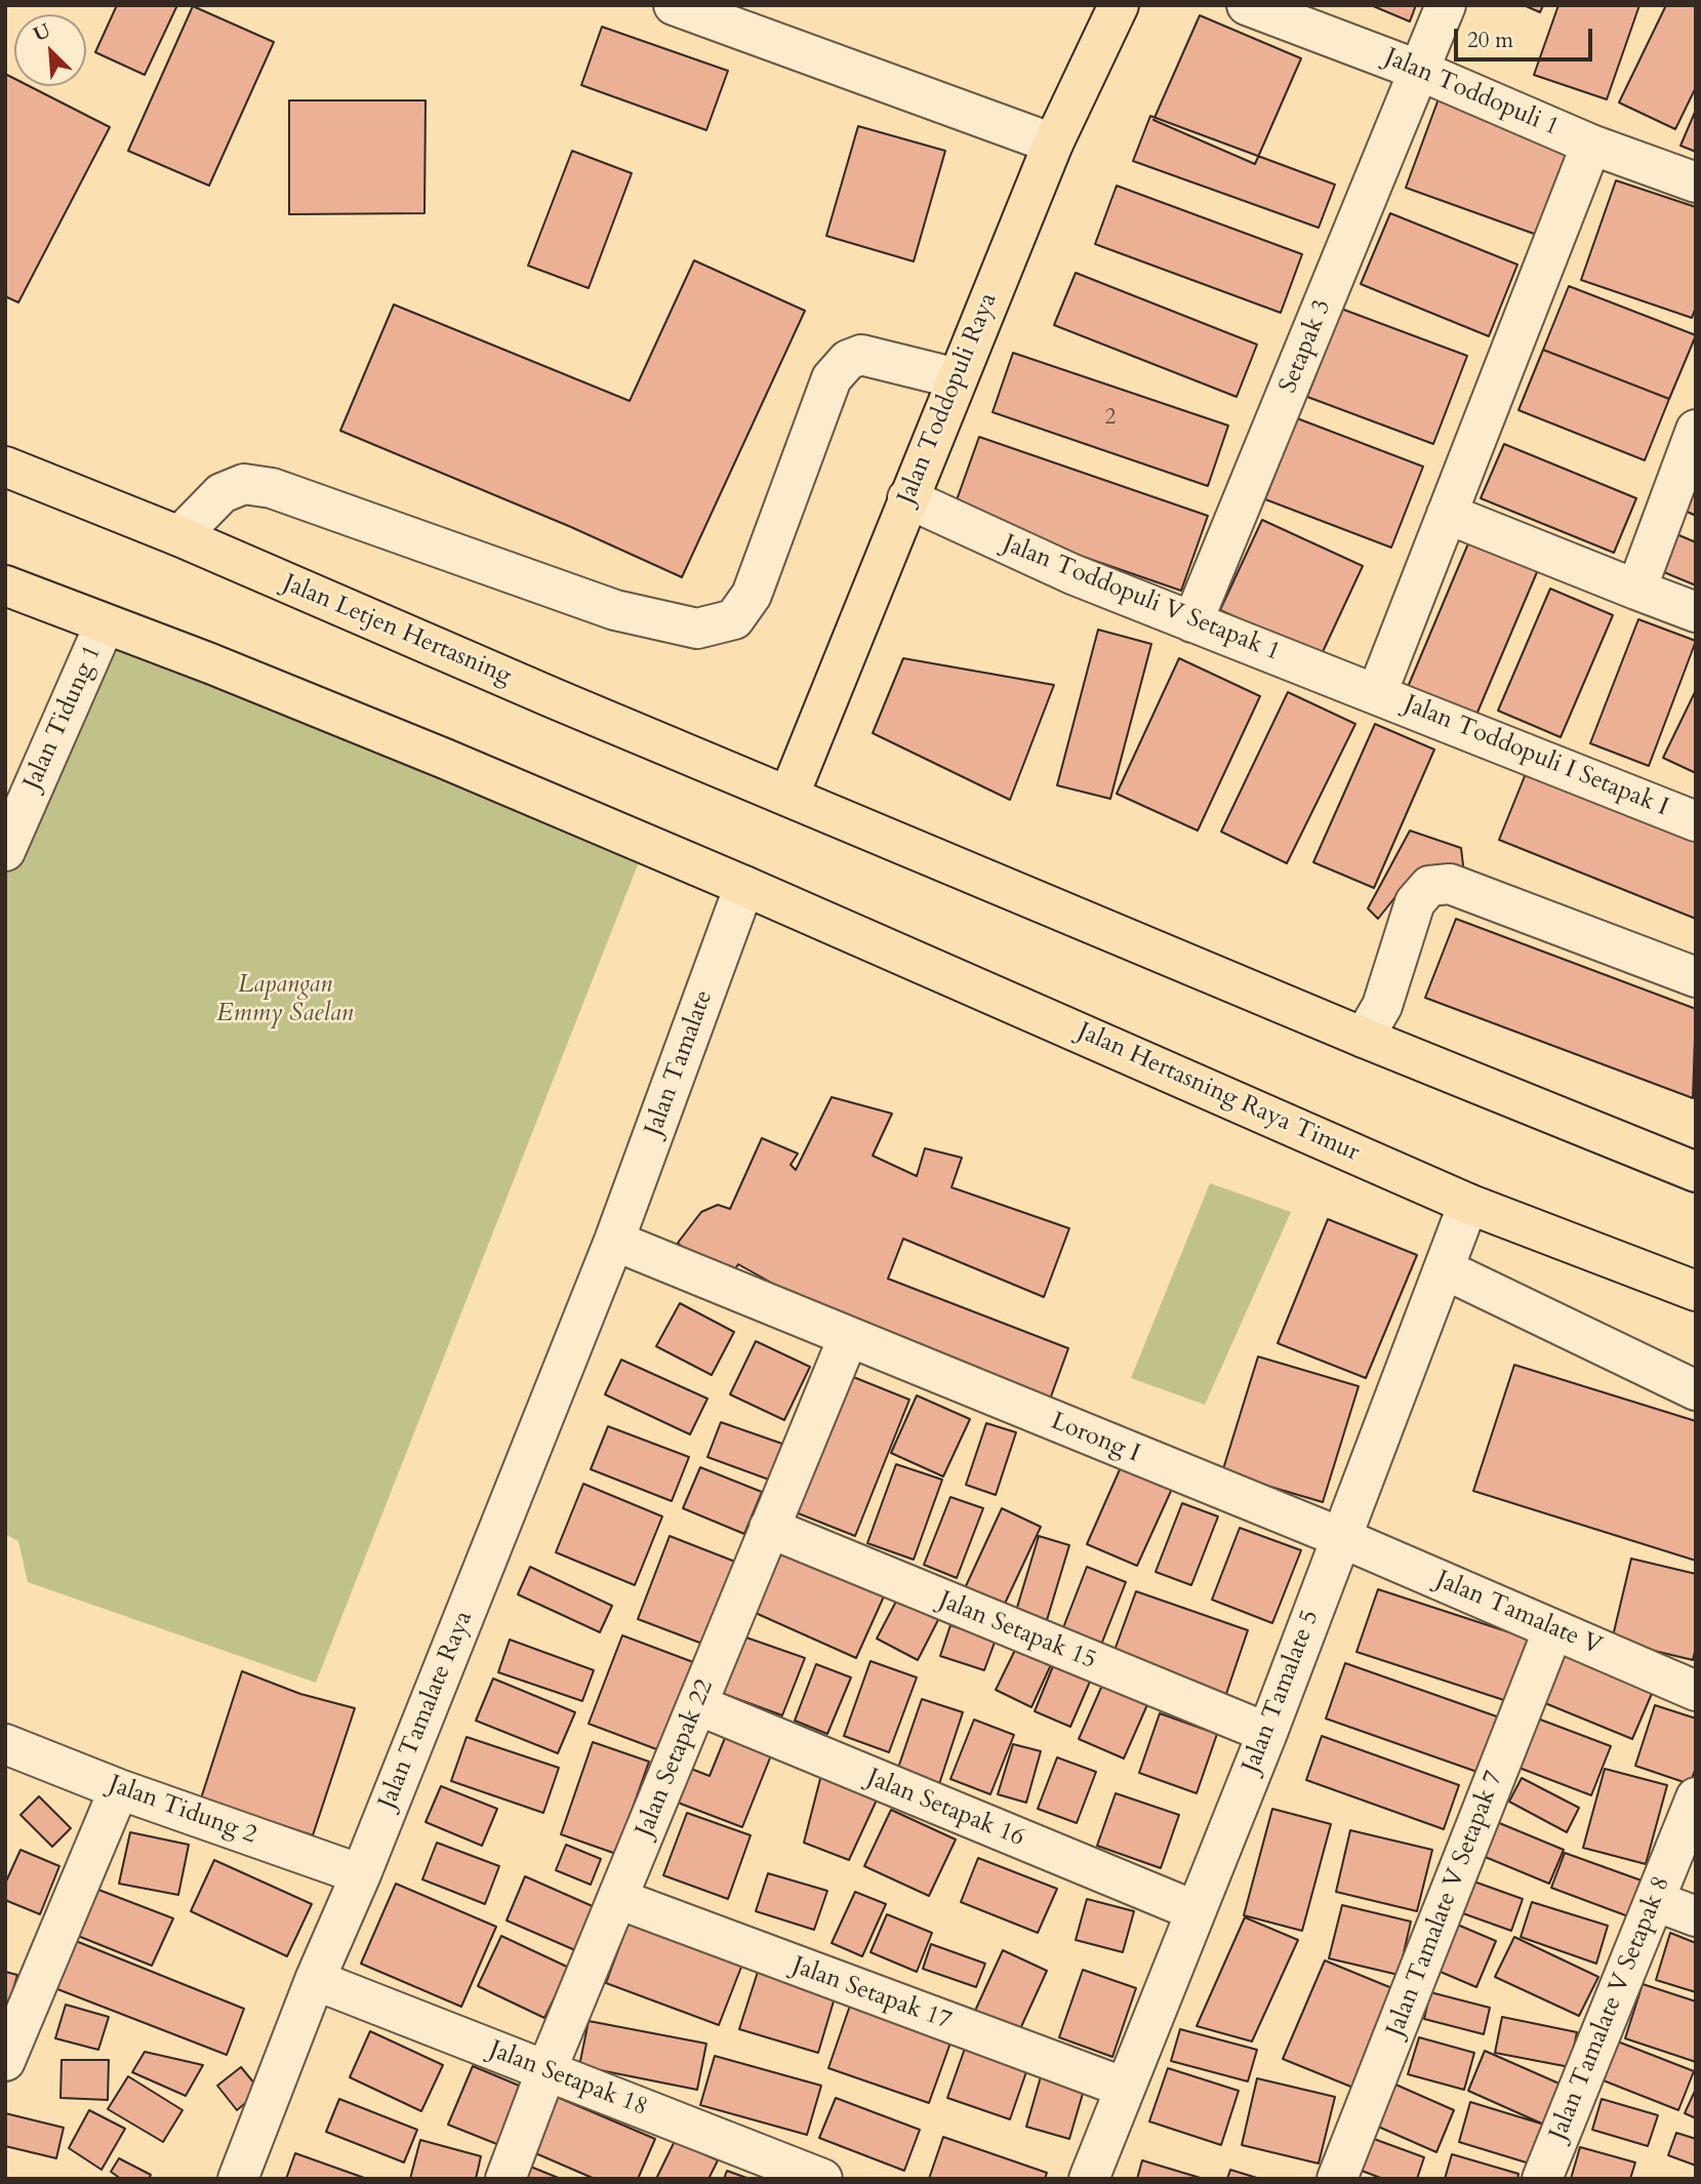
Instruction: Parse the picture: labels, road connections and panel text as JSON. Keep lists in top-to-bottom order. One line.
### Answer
{"streets":{"main road":["Jalan Toddopuli Raya","Jalan Letjen Hertasning","Jalan Hertasning Raya Timur"],"street":["Jalan Toddopuli 1","Setapak 3","Jalan Toddopuli V Setapak 1","Jalan Tidung 1","Jalan Toddopuli I Setapak I","Jalan Tamalate","Lorong I","Jalan Tamalate V","Jalan Setapak 15","Jalan Tamalate 5","Jalan Tamalate Raya","Jalan Setapak 22","Jalan Setapak 16","Jalan Tidung 2","Jalan Tamalate V Setapak 7","Jalan Setapak 17","Jalan Tamalate V Setapak 8","Jalan Setapak 18"]},"crossings":[["Jalan Toddopuli 1","Setapak 3"],["Setapak 3","Jalan Toddopuli V Setapak 1"],["Jalan Toddopuli Raya","Jalan Toddopuli V Setapak 1"],["Jalan Toddopuli Raya","Jalan Letjen Hertasning"],["Jalan Toddopuli V Setapak 1","Jalan Toddopuli I Setapak I"],["Jalan Tamalate","Jalan Hertasning Raya Timur"],["Jalan Tamalate","Lorong I"],["Jalan Tamalate","Jalan Tamalate Raya"],["Jalan Hertasning Raya Timur","Jalan Tamalate 5"],["Lorong I","Jalan Tamalate V"],["Lorong I","Jalan Tamalate 5"],["Lorong I","Jalan Tamalate Raya"],["Lorong I","Jalan Setapak 22"],["Jalan Tamalate V","Jalan Tamalate 5"],["Jalan Tamalate V","Jalan Tamalate V Setapak 7"],["Jalan Setapak 15","Jalan Tamalate 5"],["Jalan Setapak 15","Jalan Setapak 22"],["Jalan Tamalate 5","Jalan Setapak 16"],["Jalan Tamalate 5","Jalan Setapak 17"],["Jalan Tamalate Raya","Jalan Tidung 2"],["Jalan Tamalate Raya","Jalan Setapak 18"],["Jalan Setapak 22","Jalan Setapak 16"],["Jalan Setapak 22","Jalan Setapak 17"],["Jalan Setapak 22","Jalan Setapak 18"]],"parks":["Lapangan Emmy Saelan"],"house_numbers":["2"],"scale_bar":"20 m","north":"top left"}
